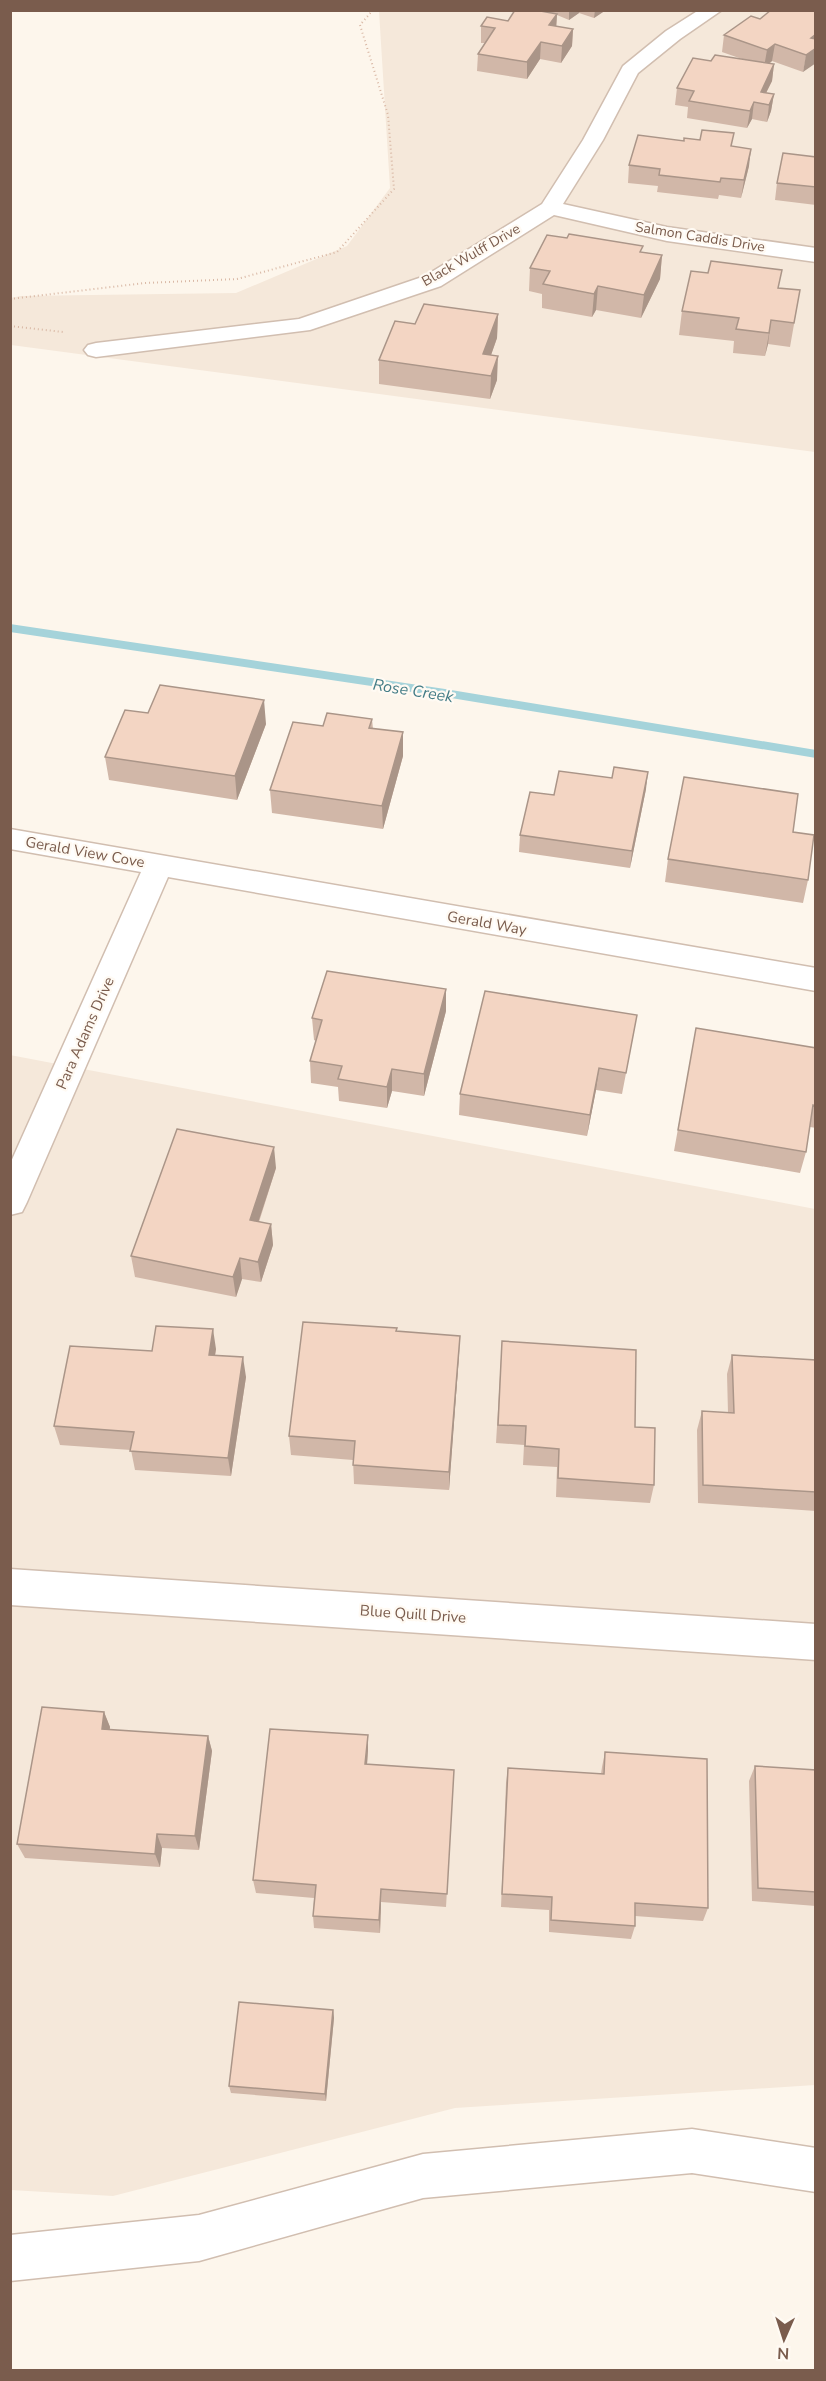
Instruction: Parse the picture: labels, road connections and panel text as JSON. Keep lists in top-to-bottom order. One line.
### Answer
{"streets":{"street":["Salmon Caddis Drive","Black Wulff Drive","Gerald View Cove","Gerald Way","Para Adams Drive","Blue Quill Drive"]},"crossings":[["Salmon Caddis Drive","Black Wulff Drive"],["Gerald View Cove","Gerald Way"],["Gerald View Cove","Para Adams Drive"],["Gerald Way","Para Adams Drive"]],"water":["Rose Creek"],"north":"bottom"}
